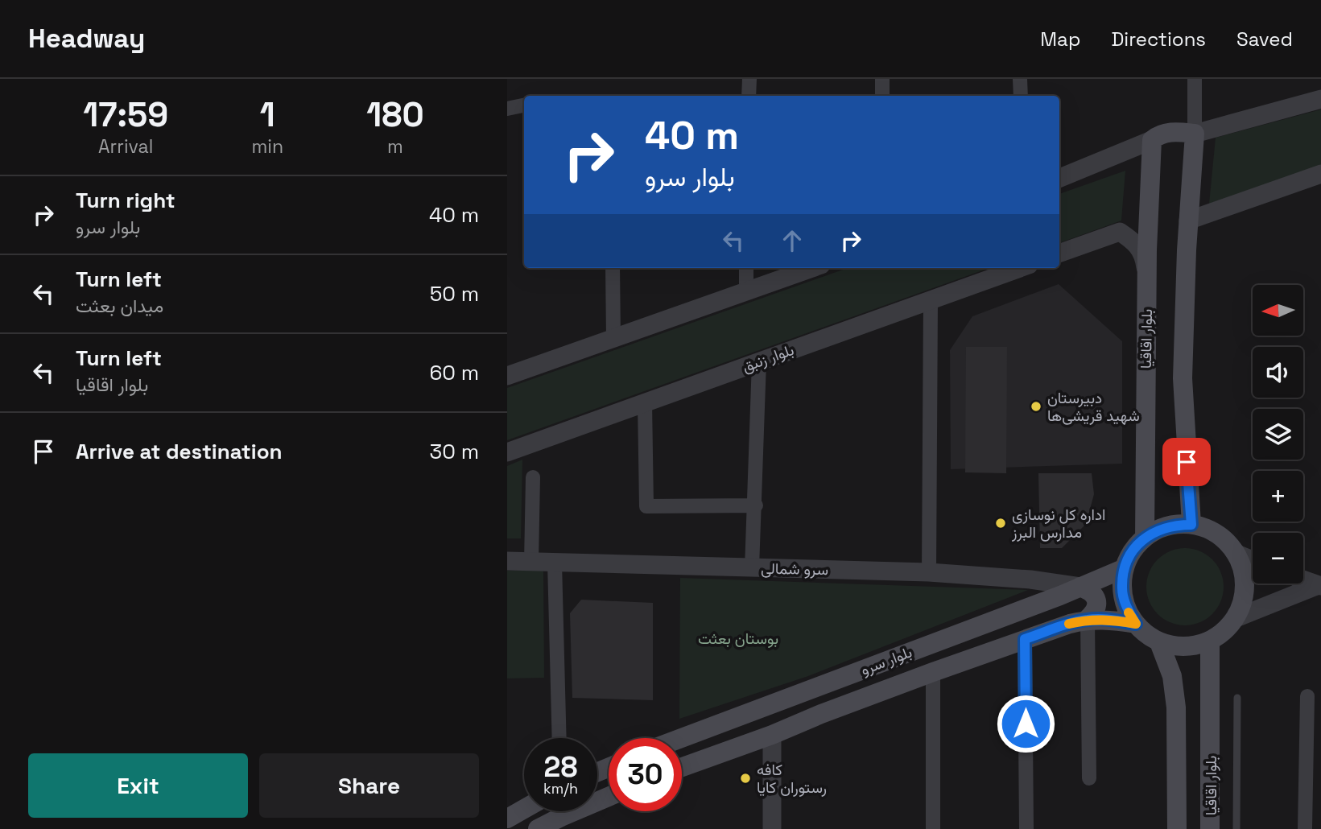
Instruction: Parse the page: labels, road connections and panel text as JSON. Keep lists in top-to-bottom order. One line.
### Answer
{"streets":{"main road":["بلوار اقاقیا","بلوار سرو"],"street":["بلوار زنبق","سرو شمالی"]},"crossings":[["بلوار اقاقیا","بلوار سرو"],["سرو شمالی","بلوار سرو"]],"parks":["بوستان بعثت"],"places":["دبیرستان شهید قریشی‌ها","اداره کل نوسازی مدارس البرز","کافه رستوران کایا"],"north":"left","page":{"header":"Headway","nav":["Map","Directions","Saved"],"eta":["17:59","Arrival","1","min","180","m"],"turn":["40 m","بلوار سرو"],"list":[{"name":"Turn right","note":"بلوار سرو","value":"40 m"},{"name":"Turn left","note":"میدان بعثت","value":"50 m"},{"name":"Turn left","note":"بلوار اقاقیا","value":"60 m"},{"name":"Arrive at destination","value":"30 m"}],"map_buttons":["+","−"],"speed":"28 km/h","limit":"30","buttons":["Exit","Share"]}}
